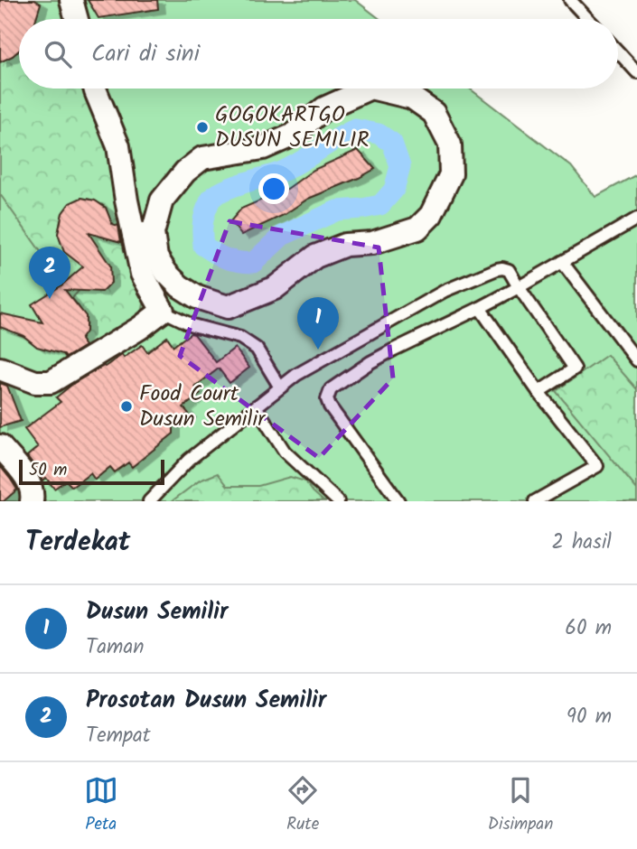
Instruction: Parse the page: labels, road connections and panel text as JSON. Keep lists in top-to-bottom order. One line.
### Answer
{"places":["GOGOKARTGO DUSUN SEMILIR","Food Court Dusun Semilir"],"scale_bar":"50 m","page":{"search":"Cari di sini","pins":["2","1"],"scale":"50 m","heading":["Terdekat","2 hasil"],"list":[{"mark":"1","name":"Dusun Semilir","note":"Taman","value":"60 m"},{"mark":"2","name":"Prosotan Dusun Semilir","note":"Tempat","value":"90 m"}],"nav":["Peta","Rute","Disimpan"]}}
